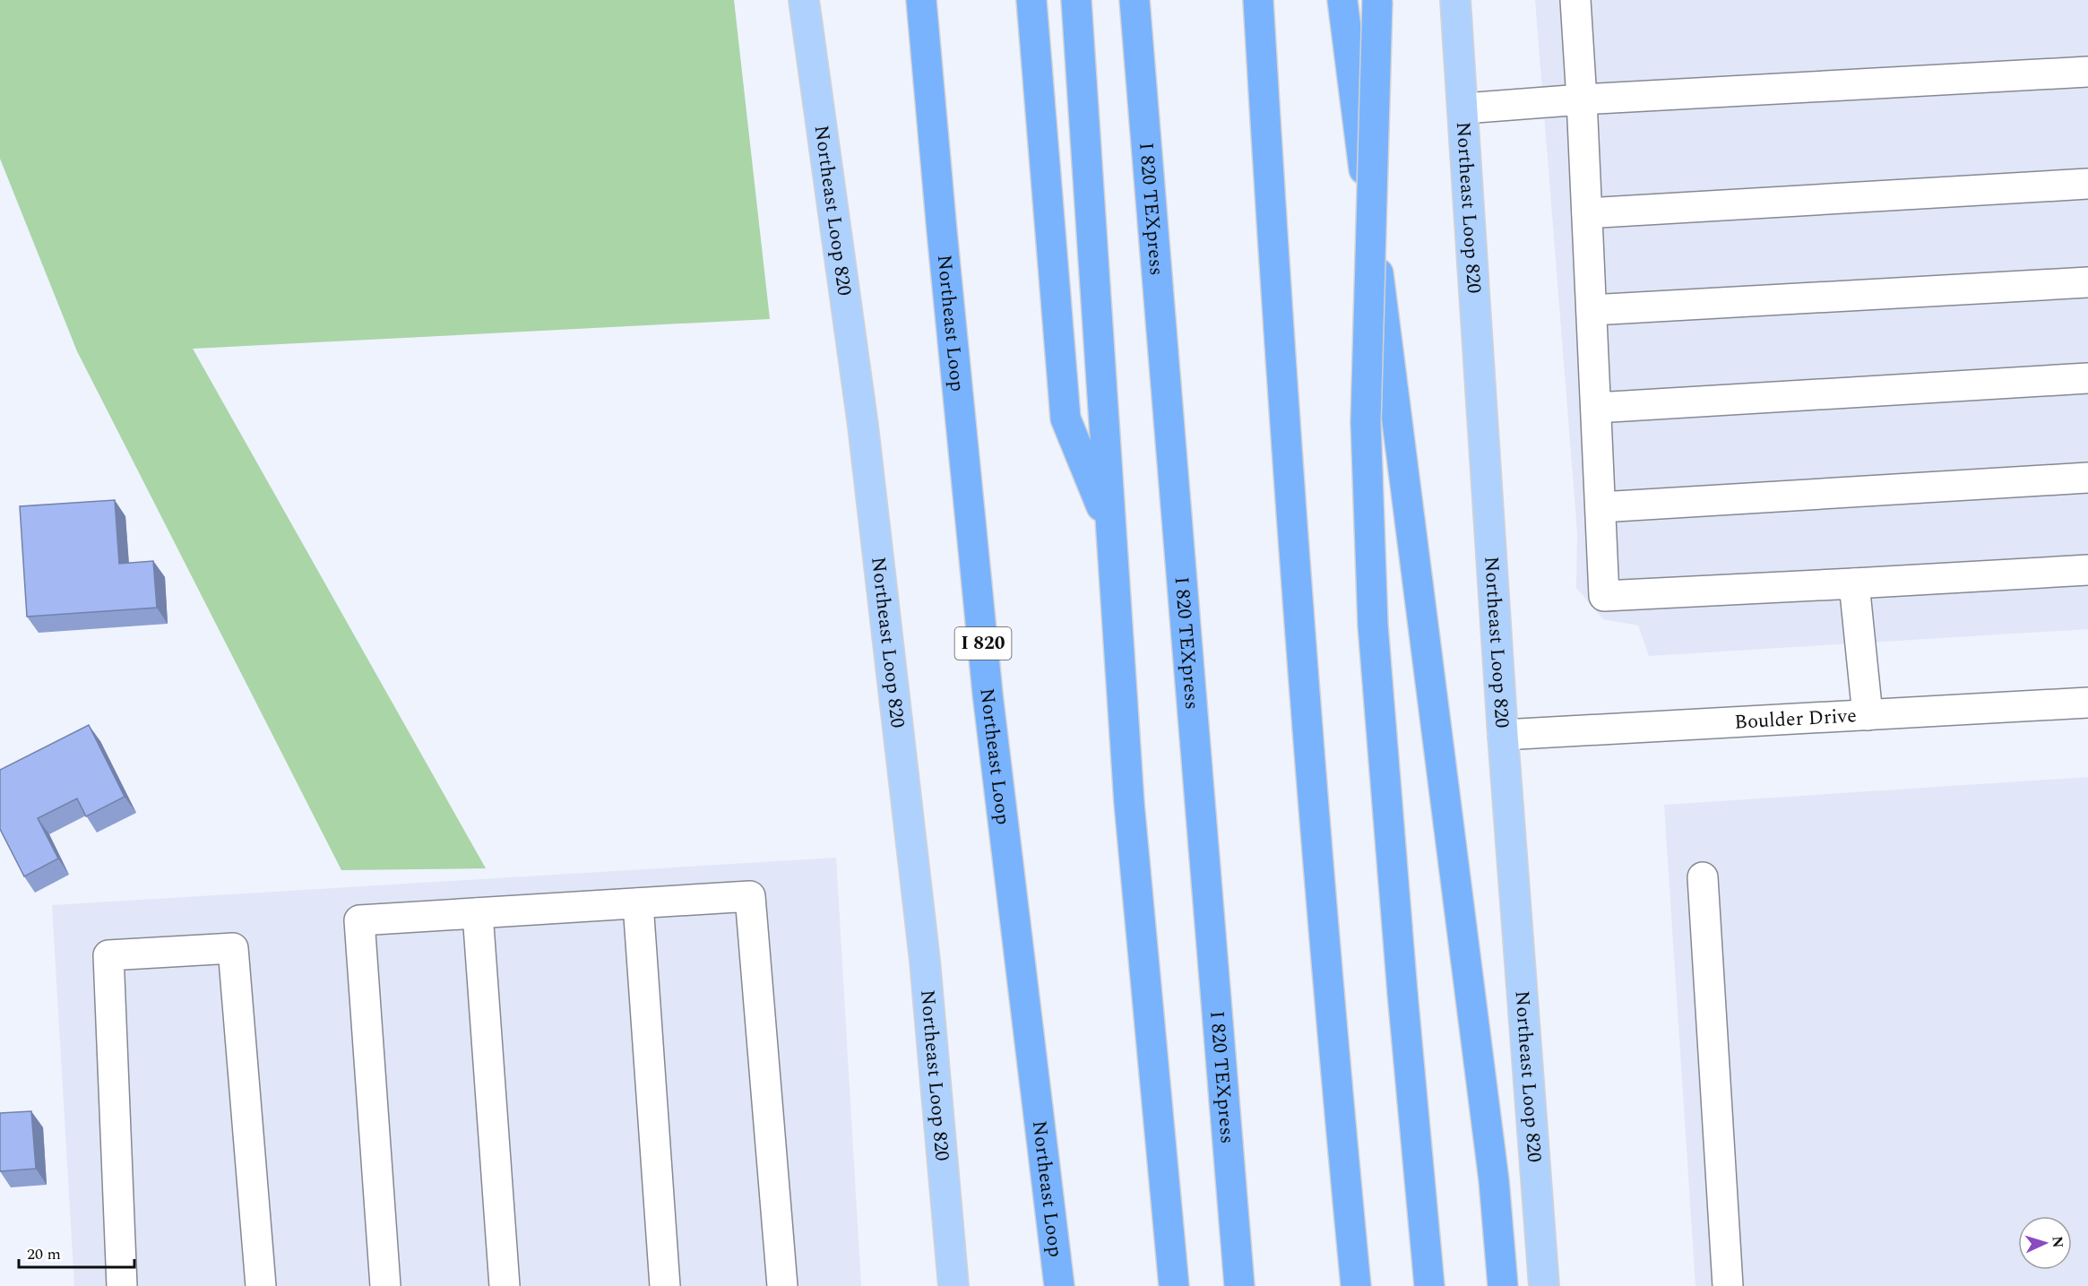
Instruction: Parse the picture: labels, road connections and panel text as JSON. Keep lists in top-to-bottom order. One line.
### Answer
{"streets":{"highway":["I 820 TEXpress","Northeast Loop","I 820"],"main road":["Northeast Loop 820"],"street":["Boulder Drive"]},"crossings":[["Northeast Loop 820","Boulder Drive"]],"scale_bar":"20 m","north":"right"}
